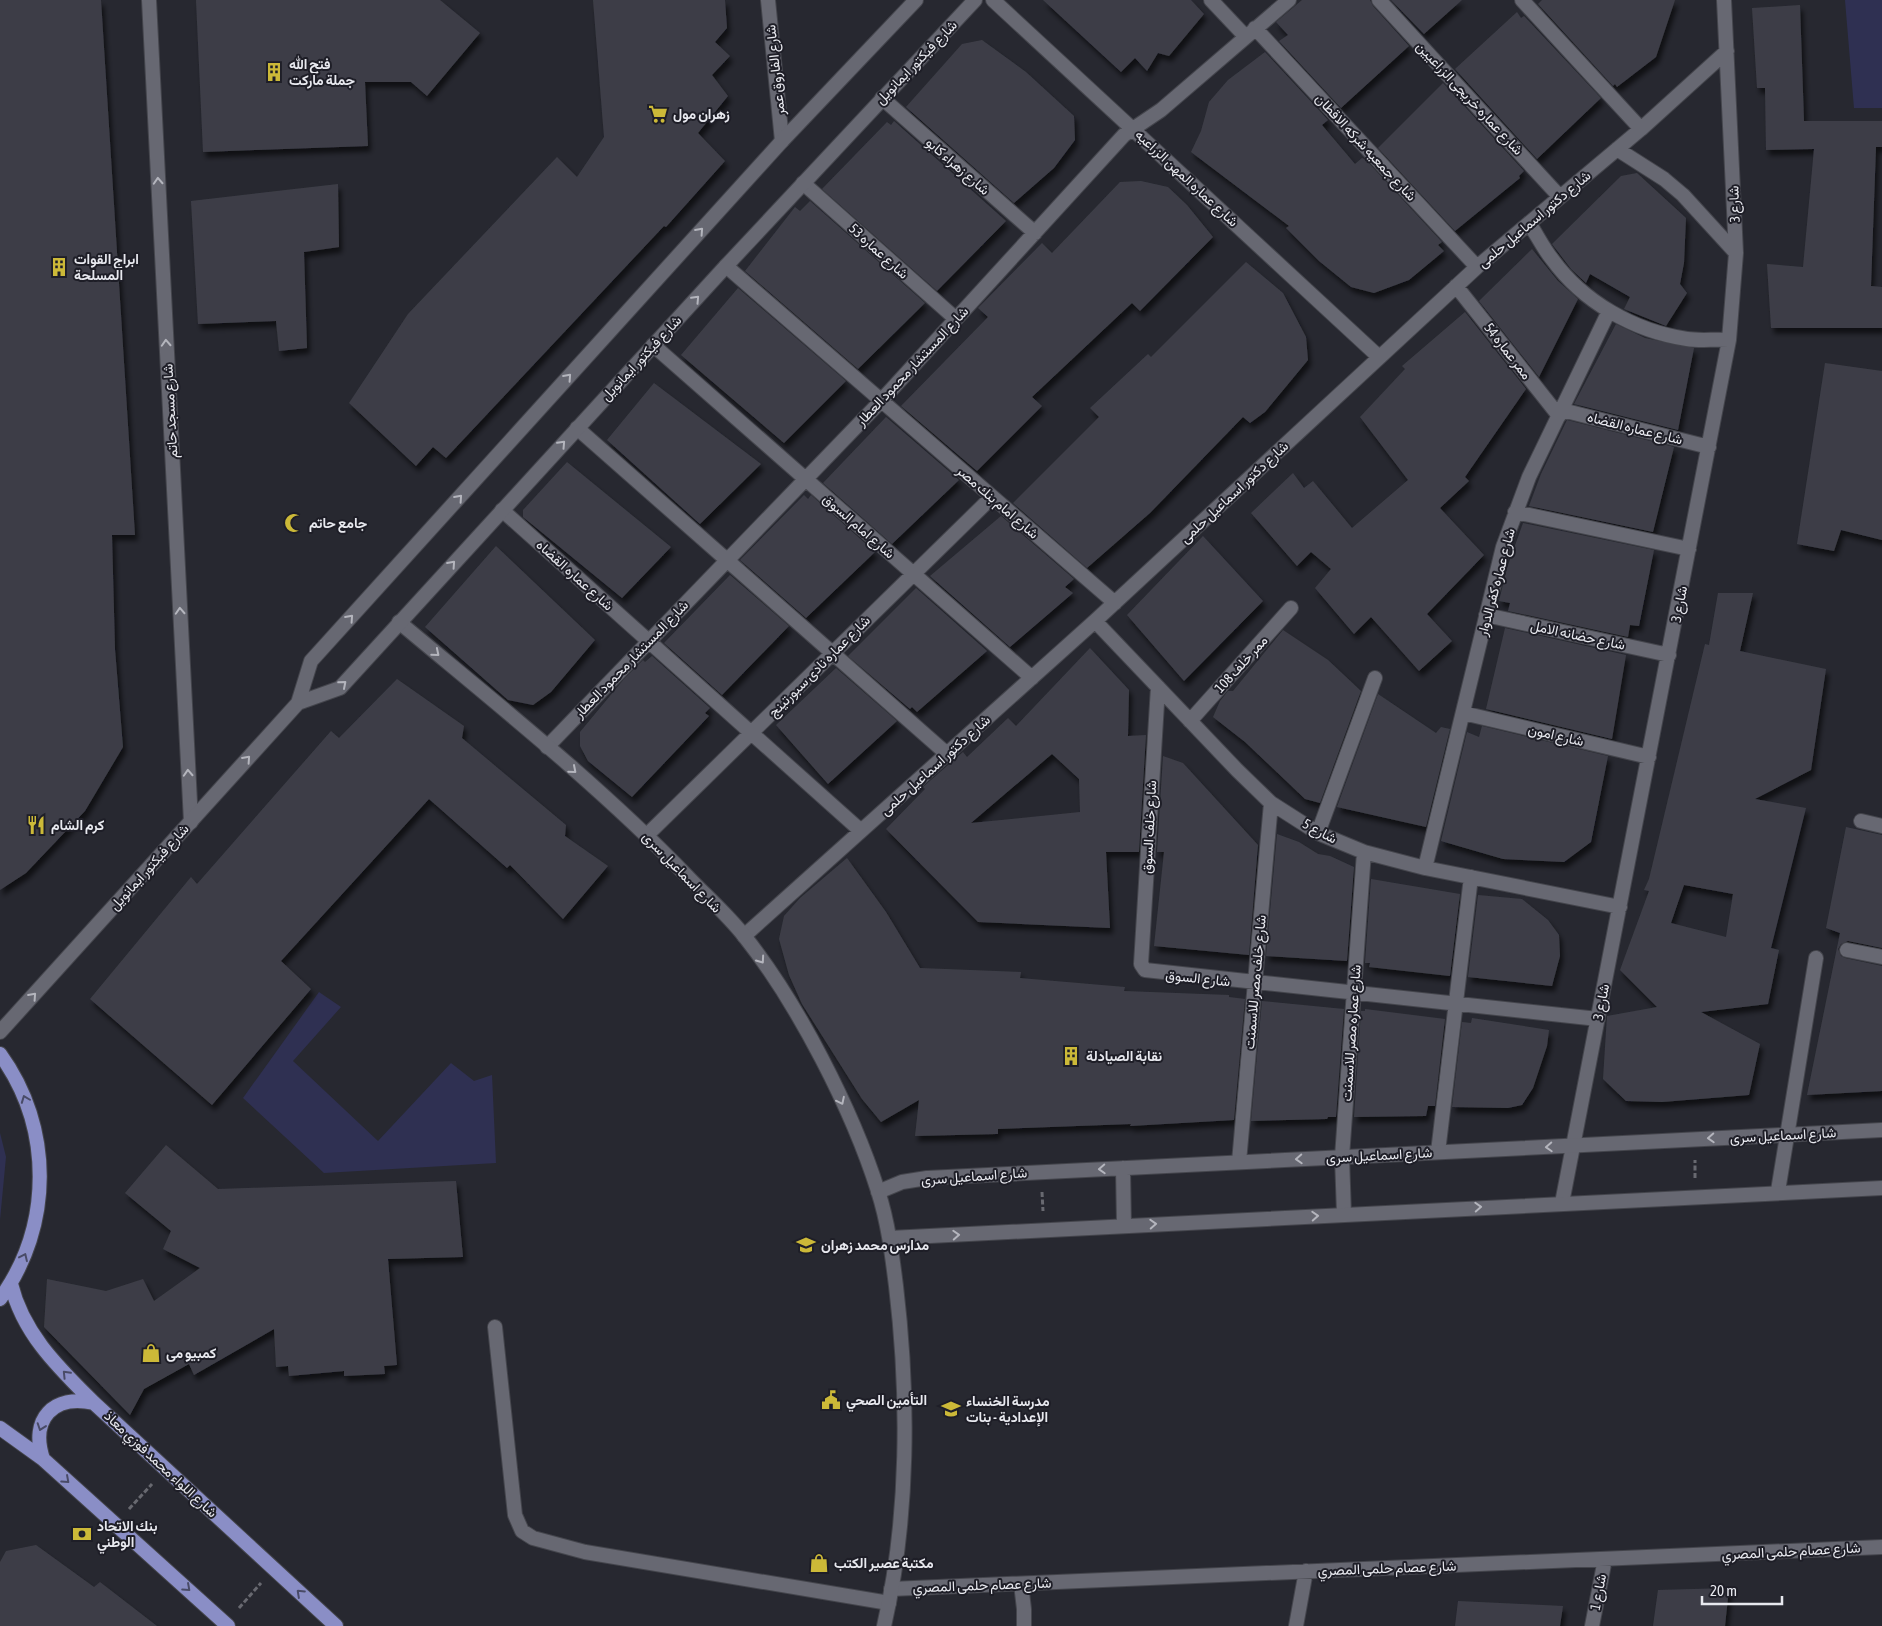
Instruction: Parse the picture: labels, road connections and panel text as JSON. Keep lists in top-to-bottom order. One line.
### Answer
{"streets":{"main road":["شارع اللواء محمد فوزي معاذ"],"street":["شارع فيكتور ايمانويل","شارع الفاروق عمر","شارع عماره خريجى الزراعيين","شارع جمعيه شركه الاقطان","شارع زهراء كابو","شارع عماره المهن الزراعيه","شارع 3","شارع دكتور اسماعيل حلمى","شارع عماره 53","ممر عماره 54","شارع المستشار محمود العطار","شارع مسجد حاتم","شارع عماره القضاه","شارع امام بنك مصر","شارع امام السوق","شارع عماره كفر الدوار","شارع حضانه الامل","ممر خلف 108","شارع عماره نادى سبورتينج","شارع امون","شارع خلف السوق","شارع 5","شارع اسماعيل سرى","شارع السوق","شارع خلف مصر للاسمنت","شارع عماره مصر للاسمنت","شارع عصام حلمى المصري","شارع 1"]},"crossings":[["شارع فيكتور ايمانويل","شارع الفاروق عمر"],["شارع فيكتور ايمانويل","شارع زهراء كابو"],["شارع فيكتور ايمانويل","شارع عماره 53"],["شارع فيكتور ايمانويل","شارع مسجد حاتم"],["شارع فيكتور ايمانويل","شارع عماره القضاه"],["شارع فيكتور ايمانويل","شارع امام بنك مصر"],["شارع فيكتور ايمانويل","شارع امام السوق"],["شارع فيكتور ايمانويل","شارع اسماعيل سرى"],["شارع عماره خريجى الزراعيين","شارع دكتور اسماعيل حلمى"],["شارع جمعيه شركه الاقطان","شارع دكتور اسماعيل حلمى"],["شارع جمعيه شركه الاقطان","شارع المستشار محمود العطار"],["شارع زهراء كابو","شارع المستشار محمود العطار"],["شارع عماره المهن الزراعيه","شارع دكتور اسماعيل حلمى"],["شارع عماره المهن الزراعيه","شارع المستشار محمود العطار"],["شارع 3","شارع دكتور اسماعيل حلمى"],["شارع 3","شارع عماره القضاه"],["شارع 3","شارع حضانه الامل"],["شارع 3","شارع امون"],["شارع 3","شارع 5"],["شارع 3","شارع اسماعيل سرى"],["شارع 3","شارع السوق"],["شارع دكتور اسماعيل حلمى","ممر عماره 54"],["شارع دكتور اسماعيل حلمى","شارع عماره القضاه"],["شارع دكتور اسماعيل حلمى","شارع امام بنك مصر"],["شارع دكتور اسماعيل حلمى","شارع امام السوق"],["شارع دكتور اسماعيل حلمى","شارع 5"],["شارع دكتور اسماعيل حلمى","شارع اسماعيل سرى"],["شارع عماره 53","شارع المستشار محمود العطار"],["ممر عماره 54","شارع عماره القضاه"],["ممر عماره 54","شارع عماره كفر الدوار"],["شارع المستشار محمود العطار","شارع عماره القضاه"],["شارع المستشار محمود العطار","شارع امام بنك مصر"],["شارع المستشار محمود العطار","شارع امام السوق"],["شارع المستشار محمود العطار","شارع اسماعيل سرى"],["شارع عماره القضاه","شارع عماره كفر الدوار"],["شارع عماره القضاه","شارع عماره نادى سبورتينج"],["شارع امام بنك مصر","شارع عماره نادى سبورتينج"],["شارع امام السوق","شارع عماره نادى سبورتينج"],["شارع عماره كفر الدوار","شارع حضانه الامل"],["شارع عماره كفر الدوار","شارع امون"],["شارع عماره كفر الدوار","شارع 5"],["ممر خلف 108","شارع 5"],["شارع عماره نادى سبورتينج","شارع اسماعيل سرى"],["شارع خلف السوق","شارع 5"],["شارع خلف السوق","شارع السوق"],["شارع 5","شارع خلف مصر للاسمنت"],["شارع 5","شارع عماره مصر للاسمنت"],["شارع اسماعيل سرى","شارع خلف مصر للاسمنت"],["شارع اسماعيل سرى","شارع عماره مصر للاسمنت"],["شارع اسماعيل سرى","شارع عصام حلمى المصري"],["شارع السوق","شارع خلف مصر للاسمنت"],["شارع السوق","شارع عماره مصر للاسمنت"],["شارع عصام حلمى المصري","شارع 1"]],"one_way":["شارع فيكتور ايمانويل","شارع مسجد حاتم","شارع اللواء محمد فوزي معاذ"],"places":{"building":["فتح الله جملة ماركت","ابراج القوات المسلحة","نقابة الصيادلة"],"supermarket":["زهران مول"],"mosque":["جامع حاتم"],"restaurant":["كرم الشام"],"school or university":["مدارس محمد زهران","مدرسة الخنساء الإعدادية - بنات"],"shop":["كمبيو مى","مكتبة عصير الكتب"],"public building":["التأمين الصحي"],"bank":["بنك الاتحاد الوطني"]},"scale_bar":"20 m"}
